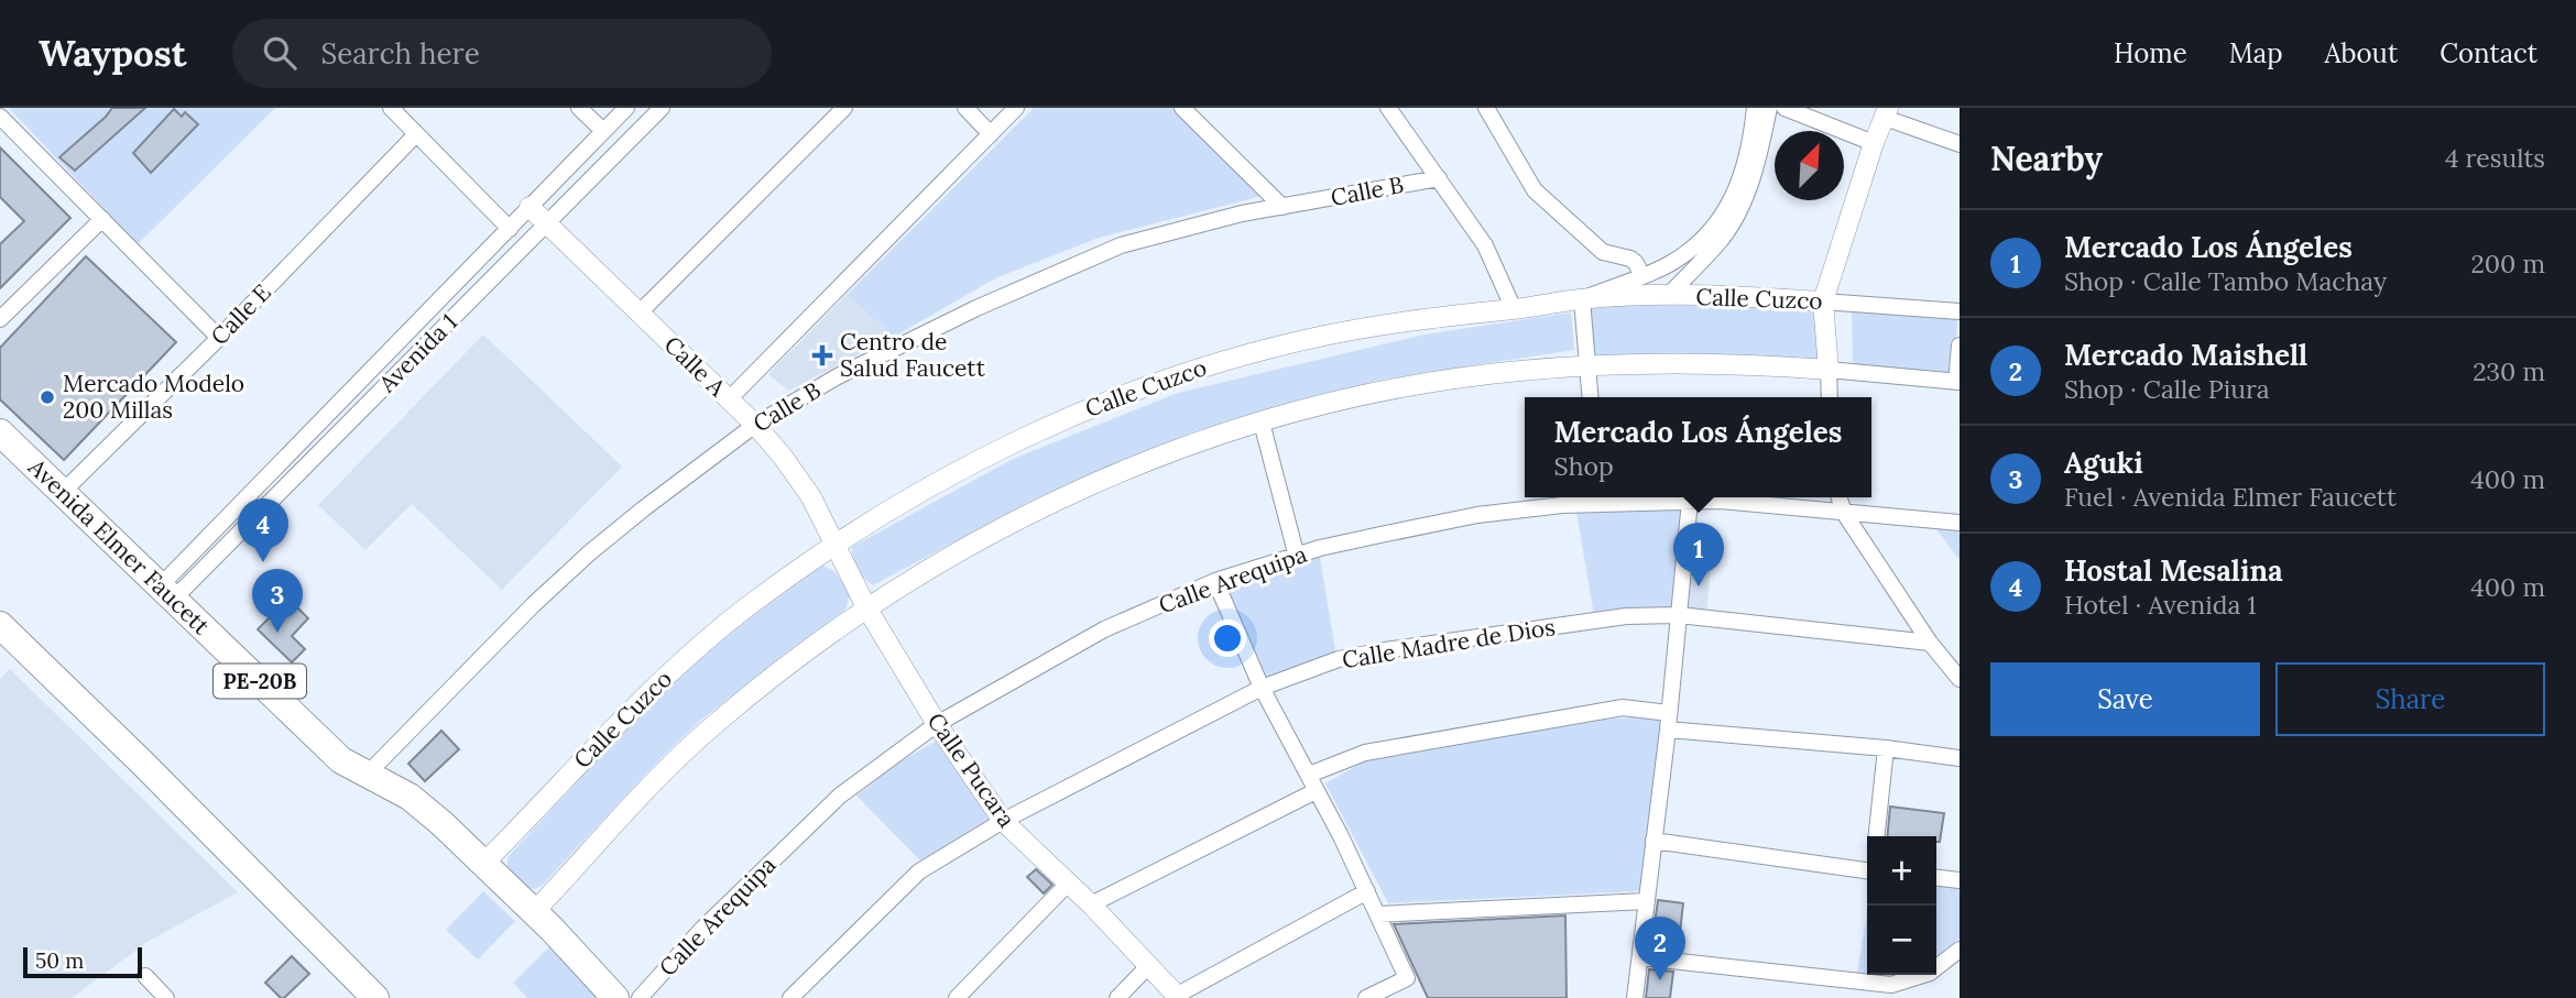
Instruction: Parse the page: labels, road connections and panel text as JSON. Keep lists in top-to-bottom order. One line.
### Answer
{"streets":{"highway":["Avenida Elmer Faucett","PE-20B"],"street":["Calle B","Calle Cuzco","Calle E","Avenida 1","Calle A","Calle Arequipa","Calle Madre de Dios","Calle Pucara"]},"crossings":[["Calle B","Calle Cuzco"],["Calle B","Calle A"],["Calle B","Avenida Elmer Faucett"],["Calle Cuzco","Calle A"],["Calle Cuzco","Avenida Elmer Faucett"],["Calle Cuzco","Calle Pucara"],["Calle E","Avenida Elmer Faucett"],["Avenida 1","Calle A"],["Avenida 1","Avenida Elmer Faucett"],["Calle A","Calle Pucara"],["Calle Arequipa","Calle Pucara"],["Calle Madre de Dios","Calle Pucara"]],"places":{"health":["Centro de Salud Faucett"],"other":["Mercado Modelo 200 Millas"]},"scale_bar":"50 m","north":"top right","page":{"header":"Waypost","search":"Search here","nav":["Home","Map","About","Contact"],"heading":["Nearby","4 results"],"list":[{"mark":"1","name":"Mercado Los Ángeles","note":"Shop · Calle Tambo Machay","value":"200 m"},{"mark":"2","name":"Mercado Maishell","note":"Shop · Calle Piura","value":"230 m"},{"mark":"3","name":"Aguki","note":"Fuel · Avenida Elmer Faucett","value":"400 m"},{"mark":"4","name":"Hostal Mesalina","note":"Hotel · Avenida 1","value":"400 m"}],"popup":["Mercado Los Ángeles","Shop"],"pins":["4","1","3","2"],"buttons":["Save","Share"],"map_buttons":["+","−"],"scale":"50 m"}}
